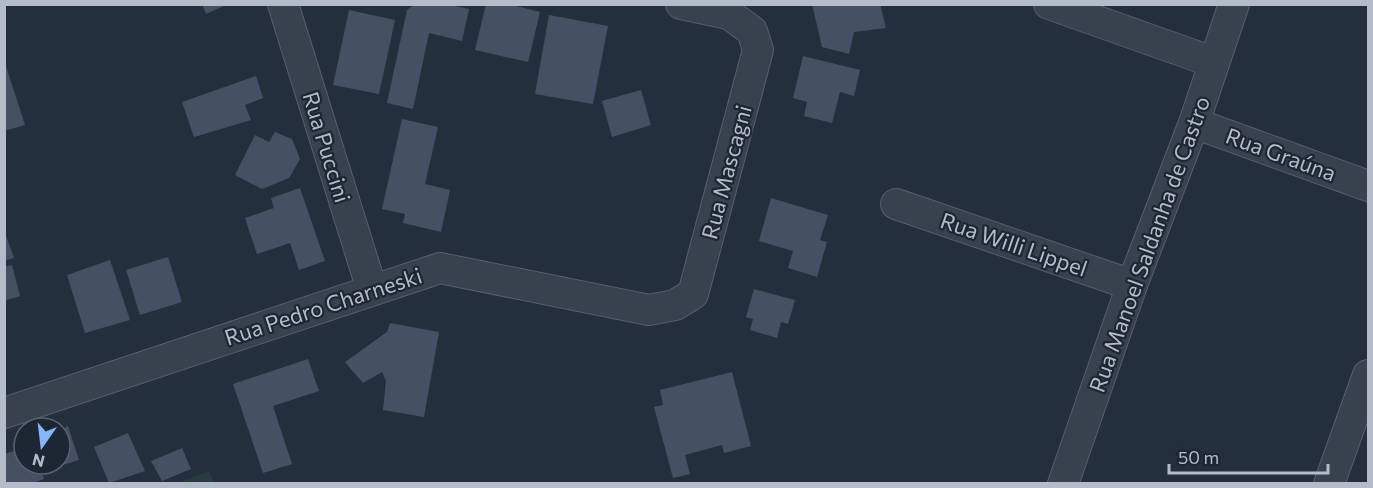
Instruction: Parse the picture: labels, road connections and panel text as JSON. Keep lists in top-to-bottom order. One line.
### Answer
{"streets":{"street":["Rua Puccini","Rua Graúna","Rua Mascagni","Rua Willi Lippel","Rua Manoel Saldanha de Castro","Rua Pedro Charneski"]},"crossings":[["Rua Puccini","Rua Pedro Charneski"],["Rua Graúna","Rua Manoel Saldanha de Castro"],["Rua Mascagni","Rua Pedro Charneski"],["Rua Willi Lippel","Rua Manoel Saldanha de Castro"]],"scale_bar":"50 m","north":"bottom"}
